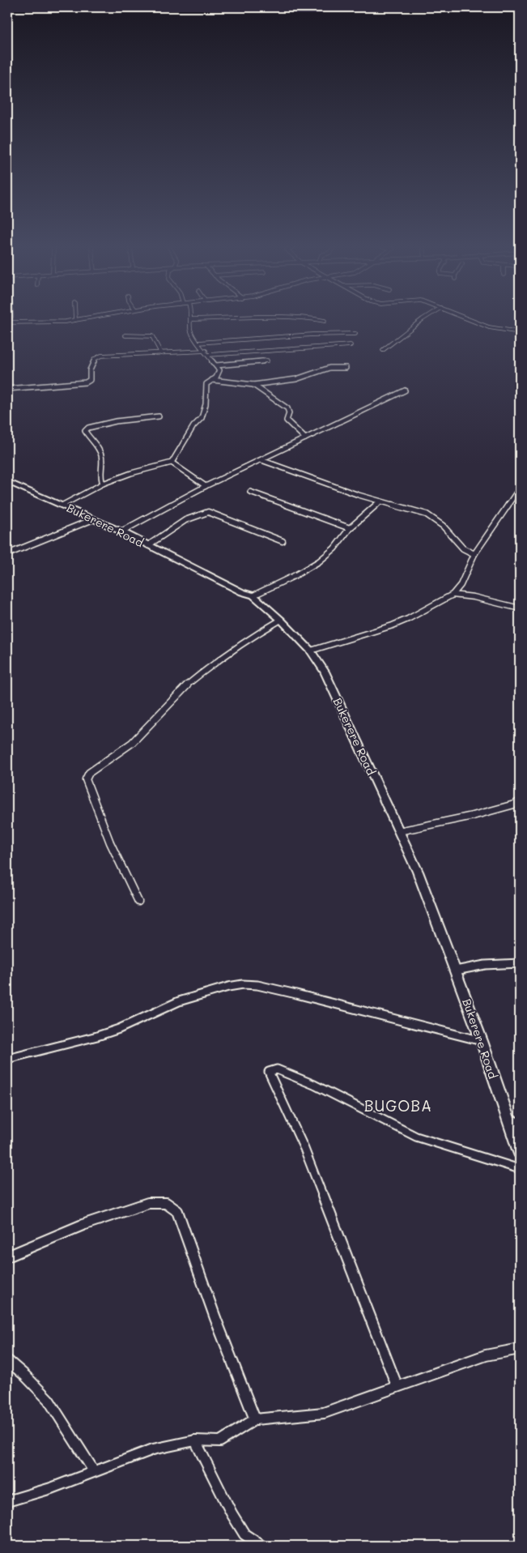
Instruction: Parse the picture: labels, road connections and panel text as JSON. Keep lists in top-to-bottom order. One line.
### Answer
{"streets":{"main road":["Bukerere Road"]},"districts":["BUGOBA"]}
